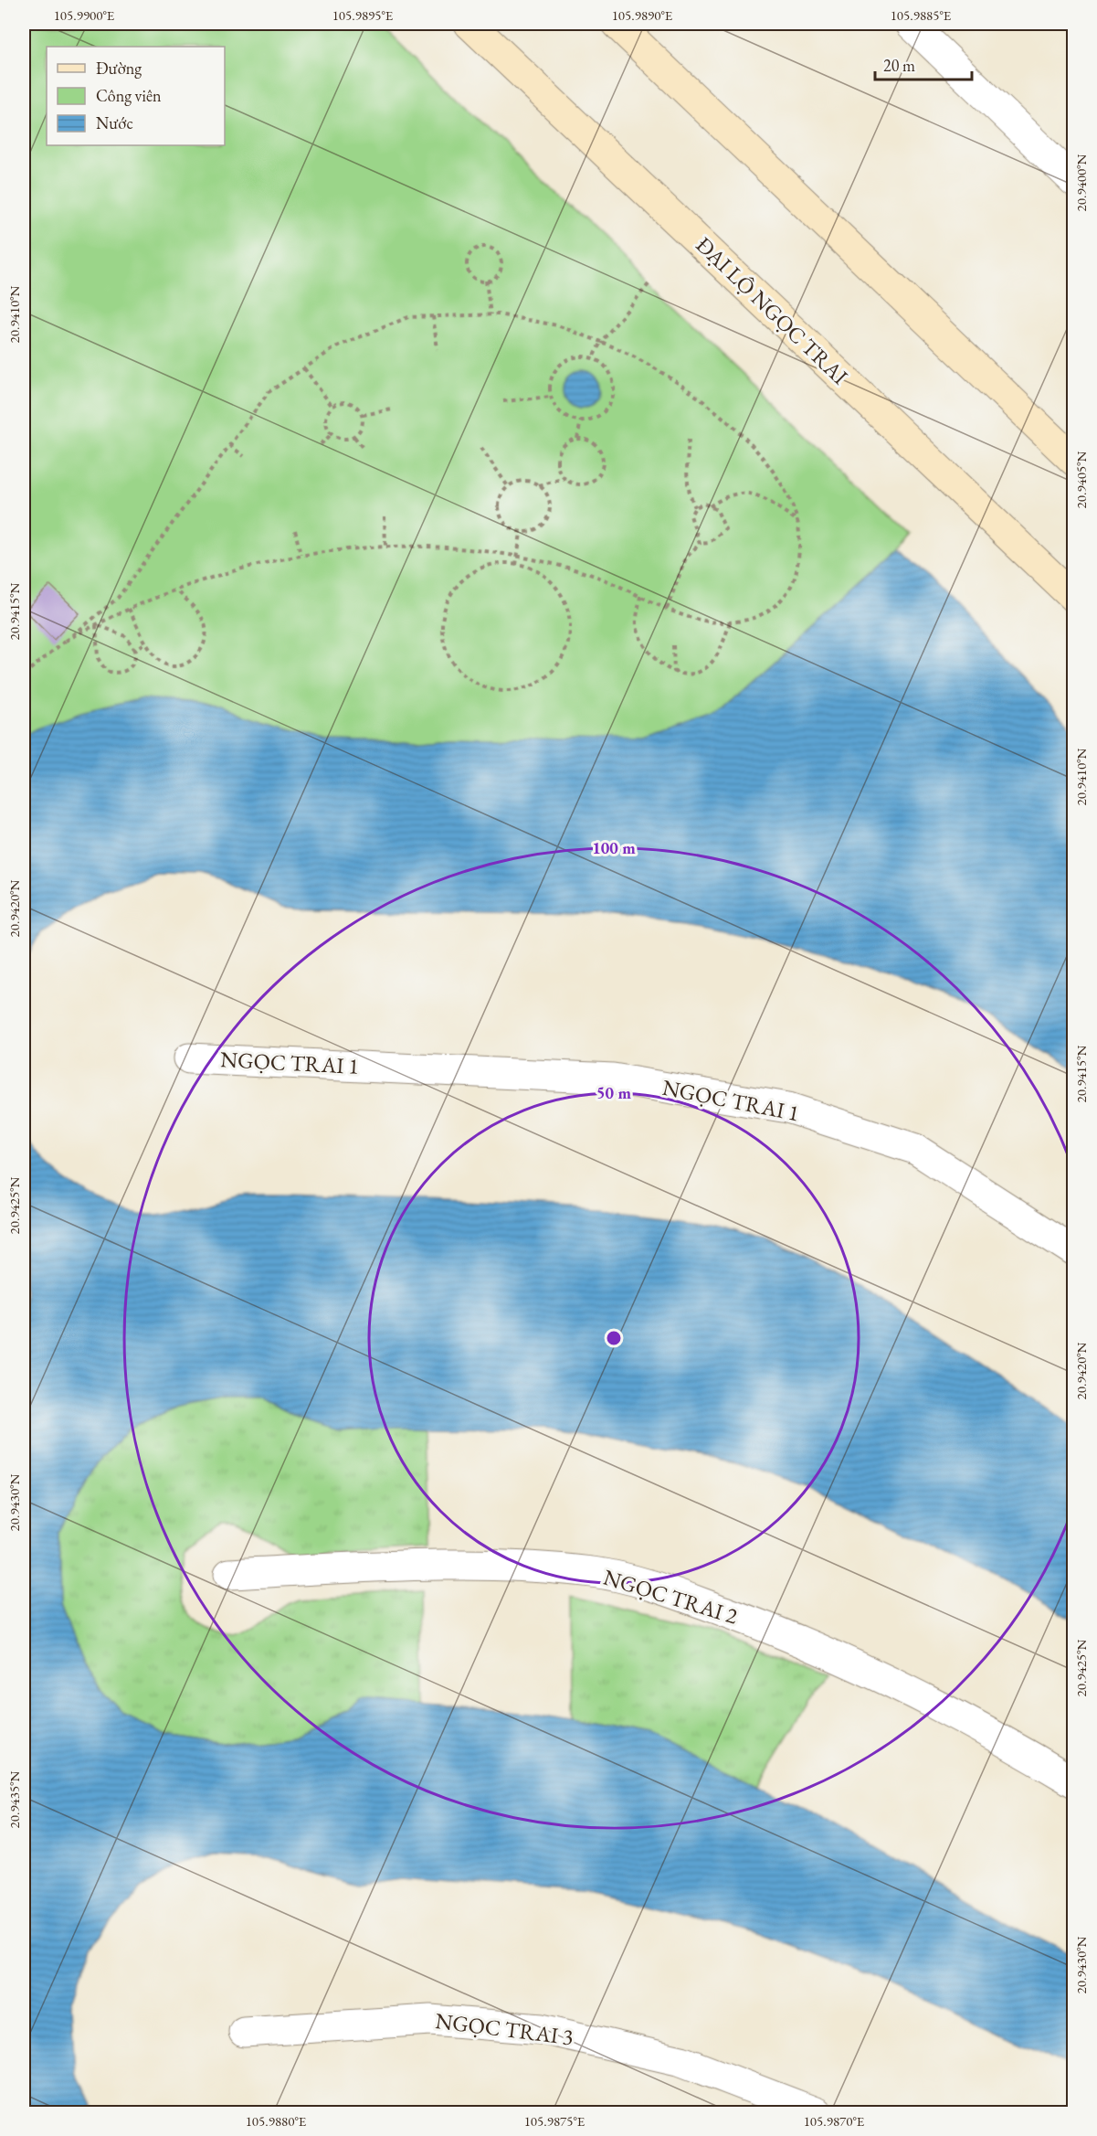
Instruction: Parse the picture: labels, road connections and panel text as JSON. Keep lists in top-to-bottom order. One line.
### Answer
{"streets":{"main road":["ĐẠI LỘ NGỌC TRAI"],"street":["NGỌC TRAI 1","NGỌC TRAI 2","NGỌC TRAI 3"]},"legend":["Đường","Công viên","Nước"],"scale_bar":"20 m","coordinates":["105.9900°E","105.9895°E","105.9890°E","105.9885°E","20.9400°N","20.9410°N","20.9405°N","20.9415°N","20.9420°N","20.9425°N","20.9430°N","20.9435°N","105.9880°E","105.9875°E","105.9870°E"],"rings":["100 m","50 m"]}
